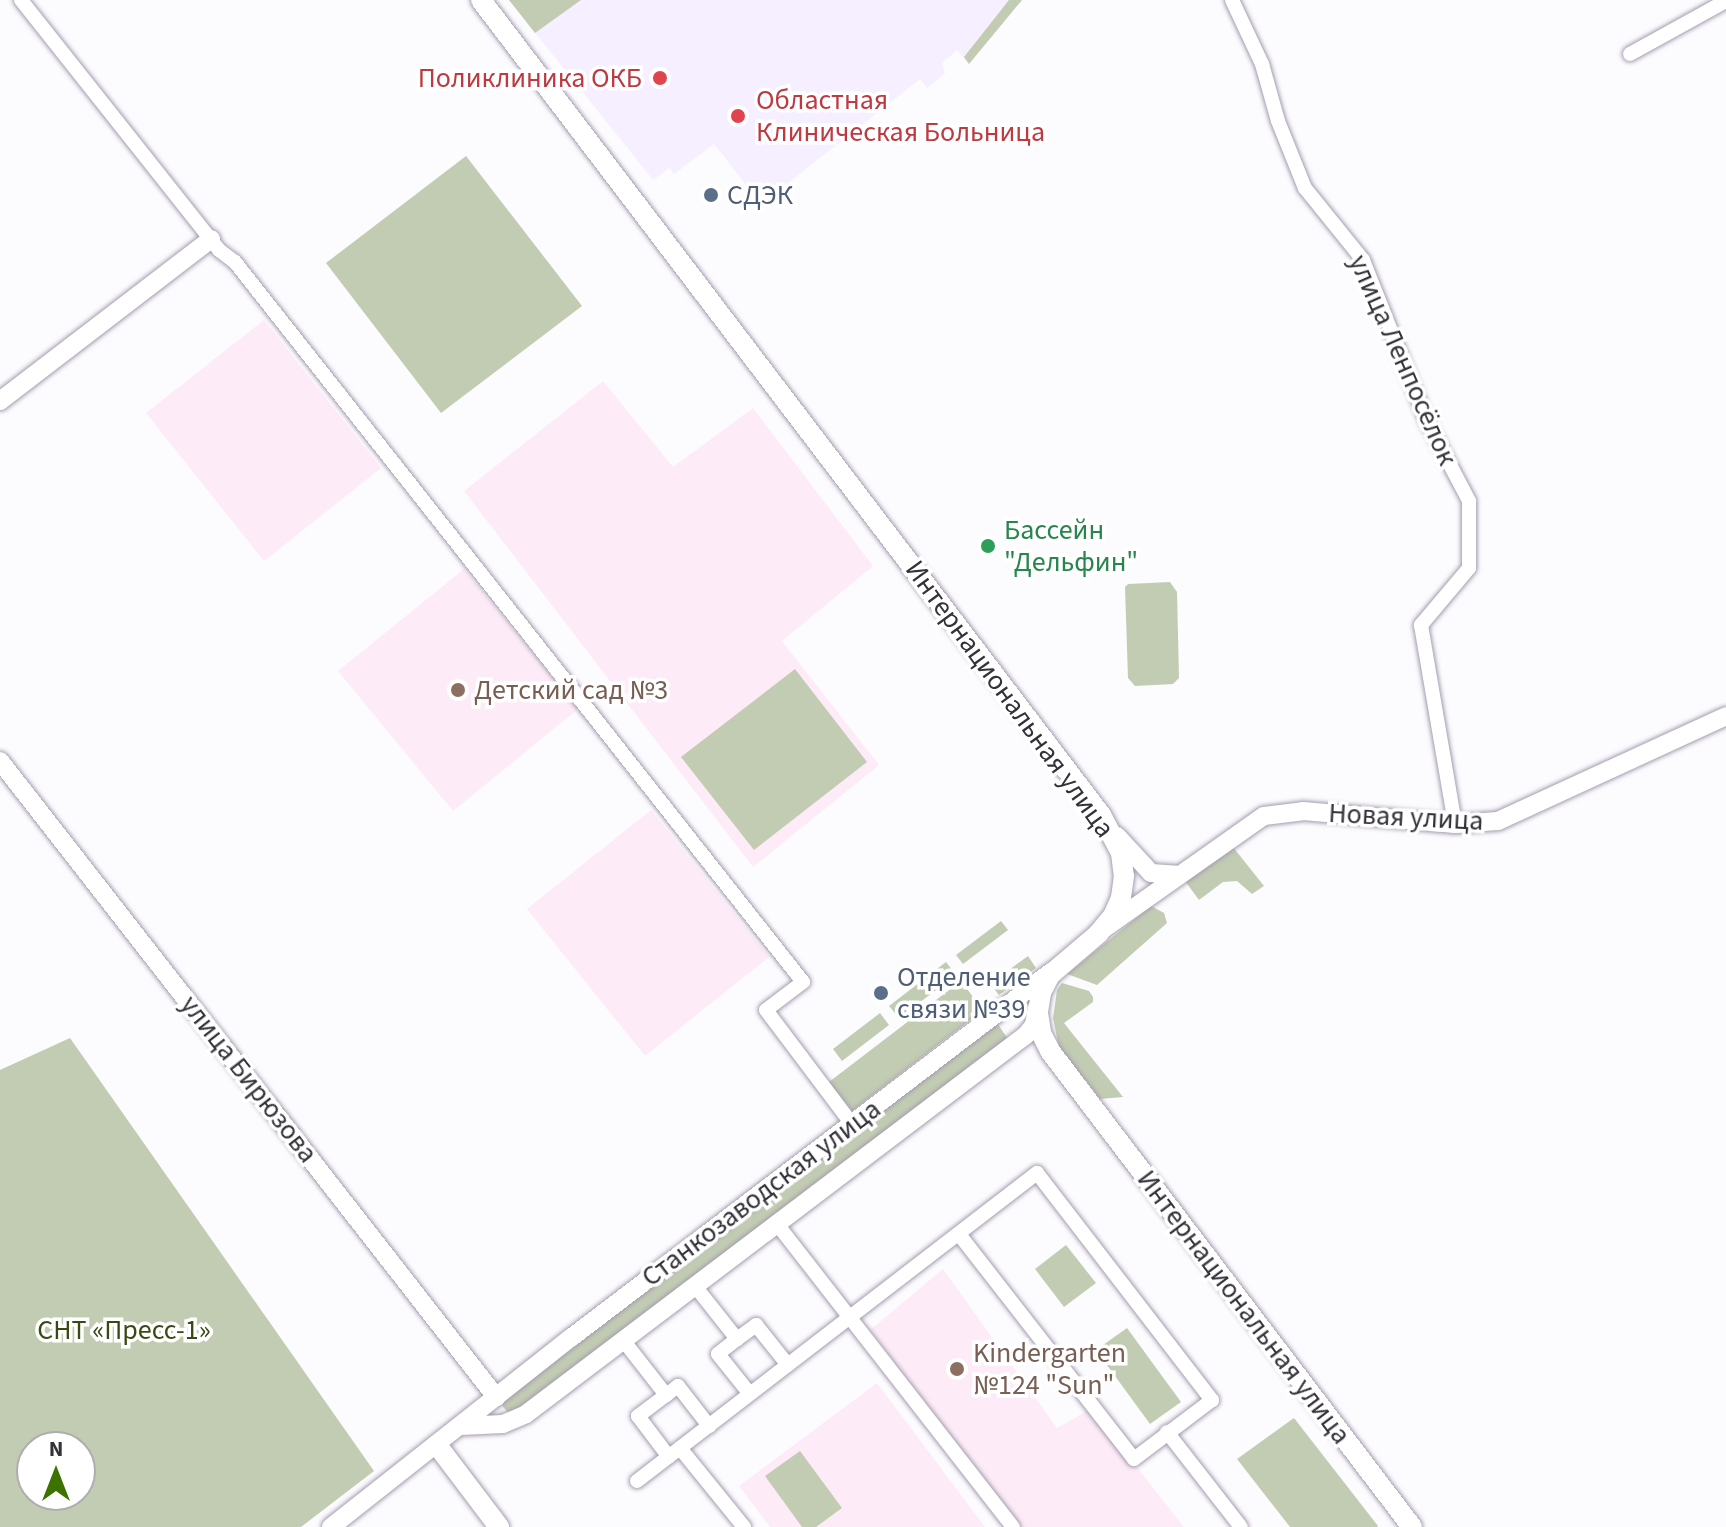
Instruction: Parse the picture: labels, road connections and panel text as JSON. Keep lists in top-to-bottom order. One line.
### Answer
{"streets":{"main road":["Интернациональная улица"],"street":["улица Ленпосёлок","Новая улица","улица Бирюзова","Станкозаводская улица"]},"crossings":[["улица Ленпосёлок","Новая улица"],["Интернациональная улица","Новая улица"],["Интернациональная улица","Станкозаводская улица"],["улица Бирюзова","Станкозаводская улица"]],"parks":["СНТ «Пресс-1»"],"places":["Поликлиника ОКБ","Областная Клиническая Больница","СДЭК","Бассейн \"Дельфин\"","Детский сад №3","Отделение связи №39","Kindergarten №124 \"Sun\""],"north":"top"}
